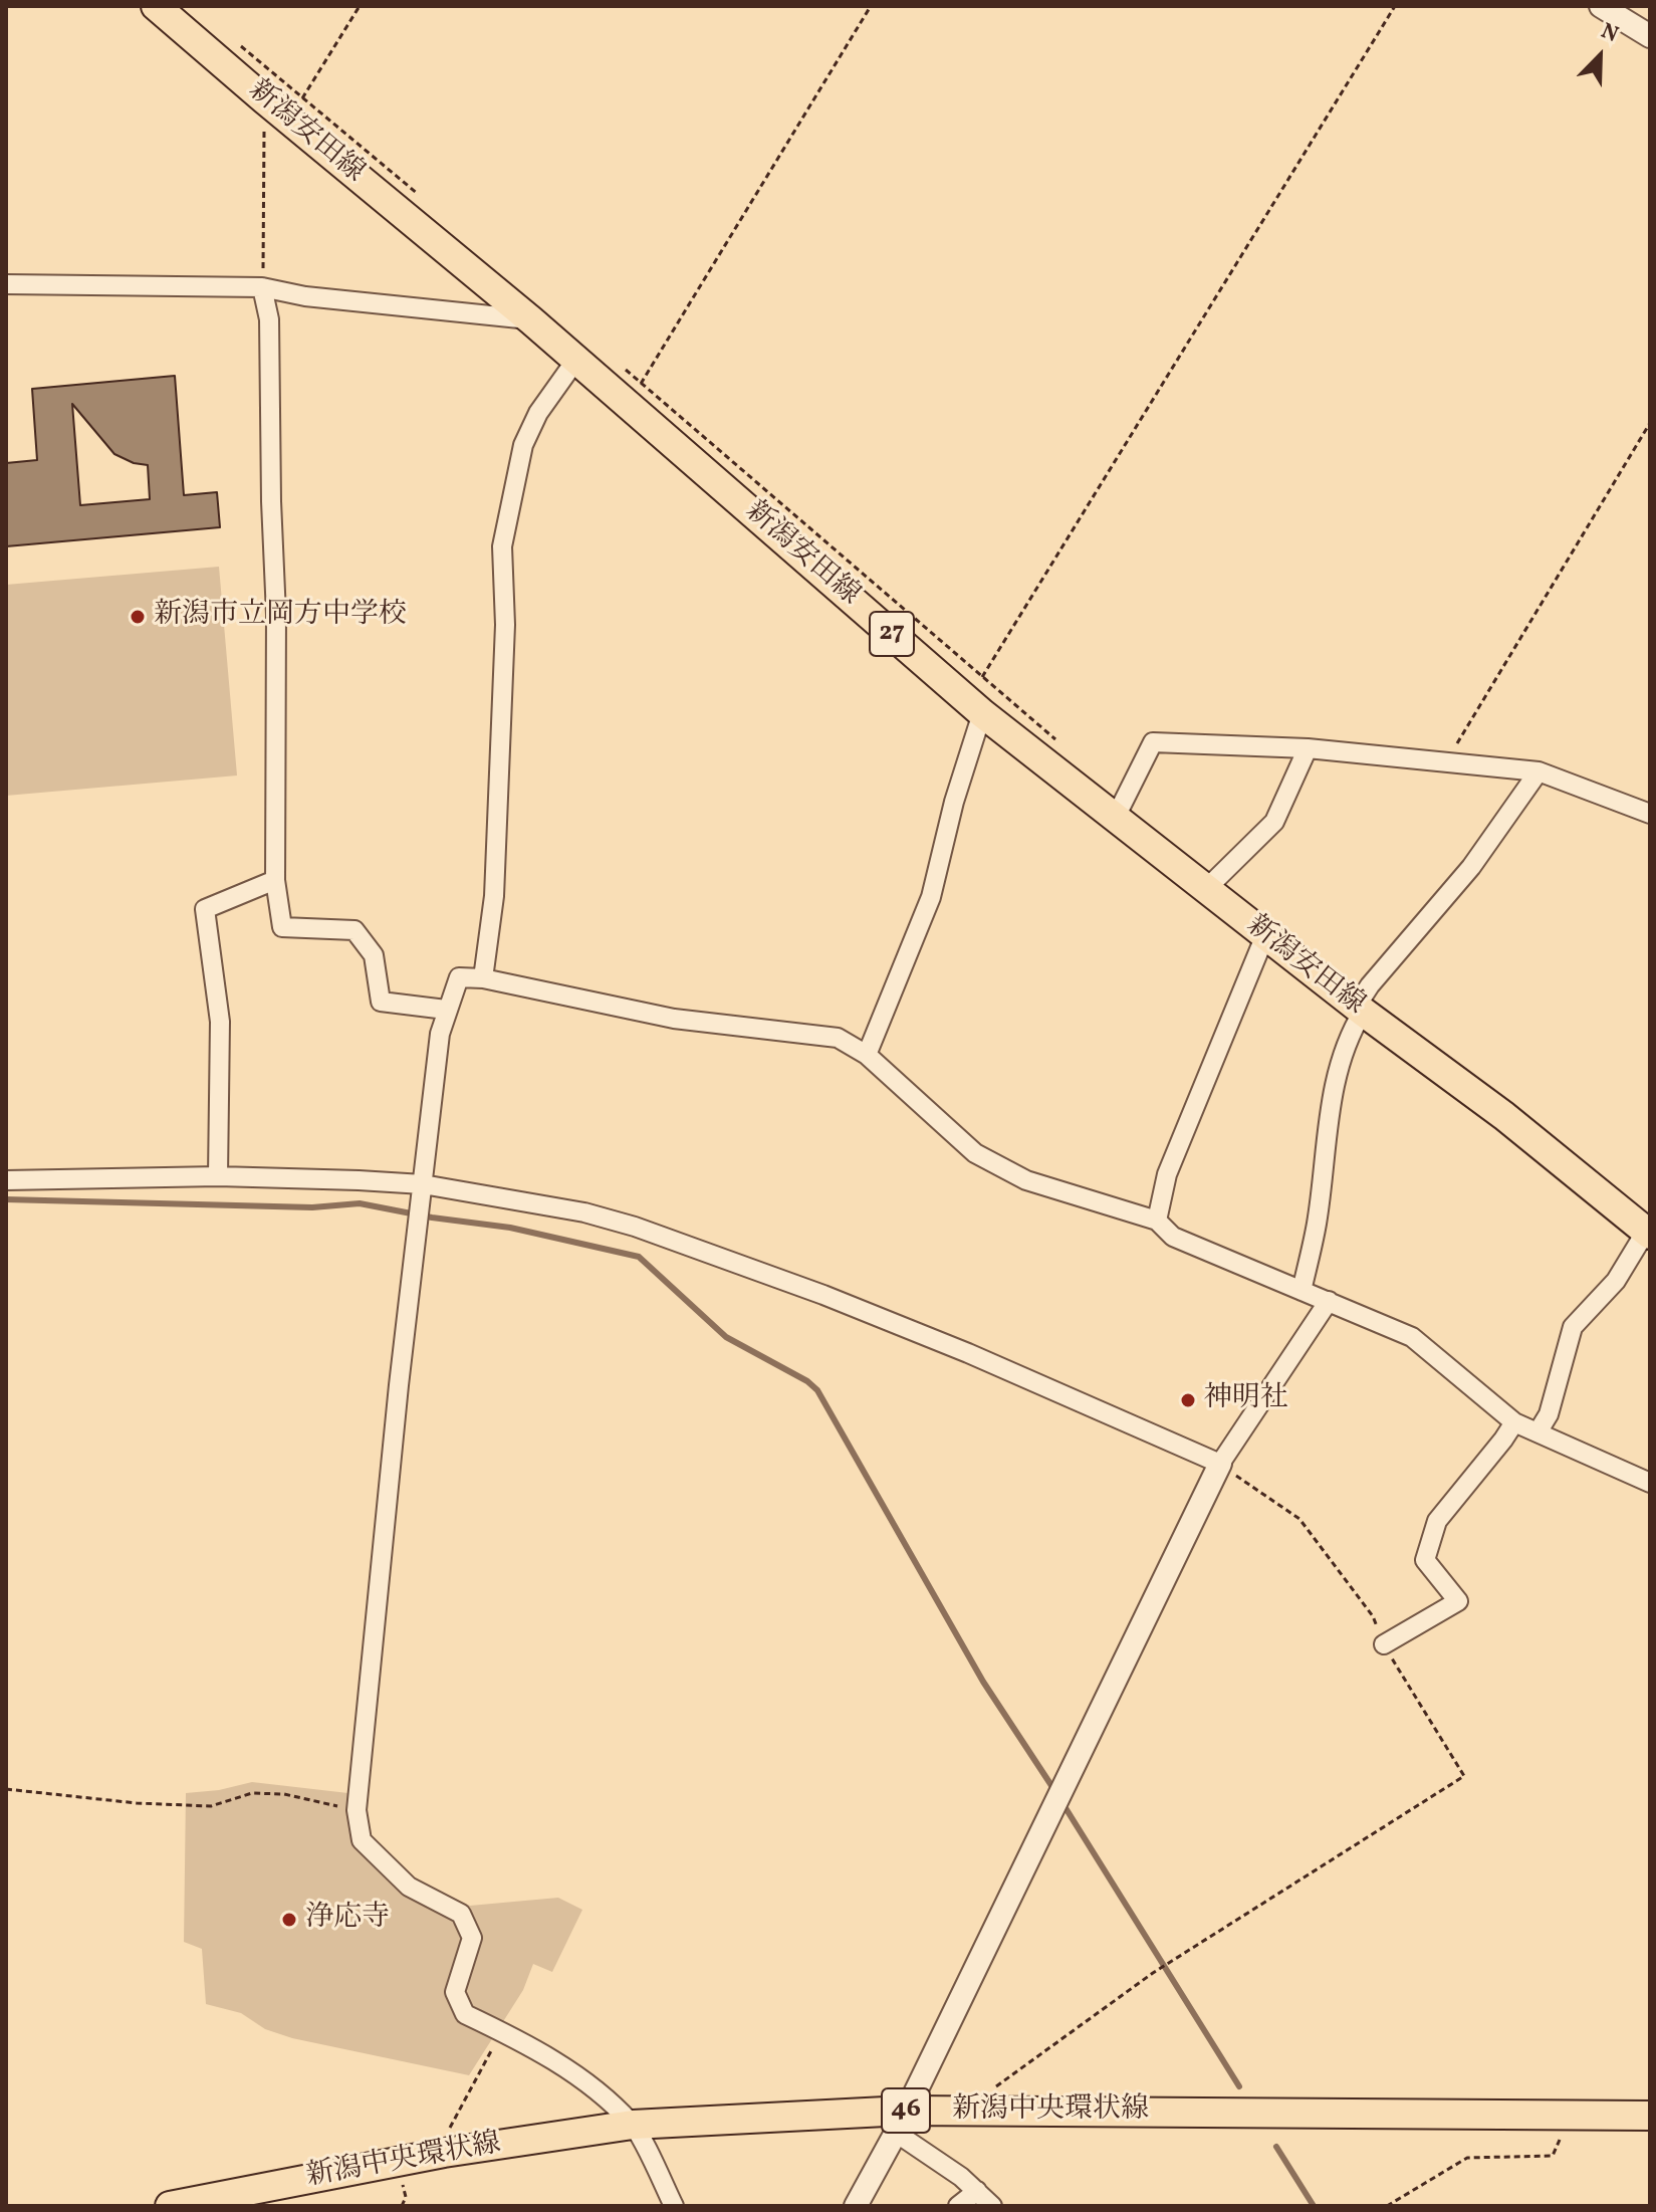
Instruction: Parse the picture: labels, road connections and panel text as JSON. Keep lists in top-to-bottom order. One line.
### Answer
{"streets":{"main road":["新潟安田線","27","46","新潟中央環状線"]},"places":["新潟市立岡方中学校","神明社","浄応寺"],"north":"top right"}
